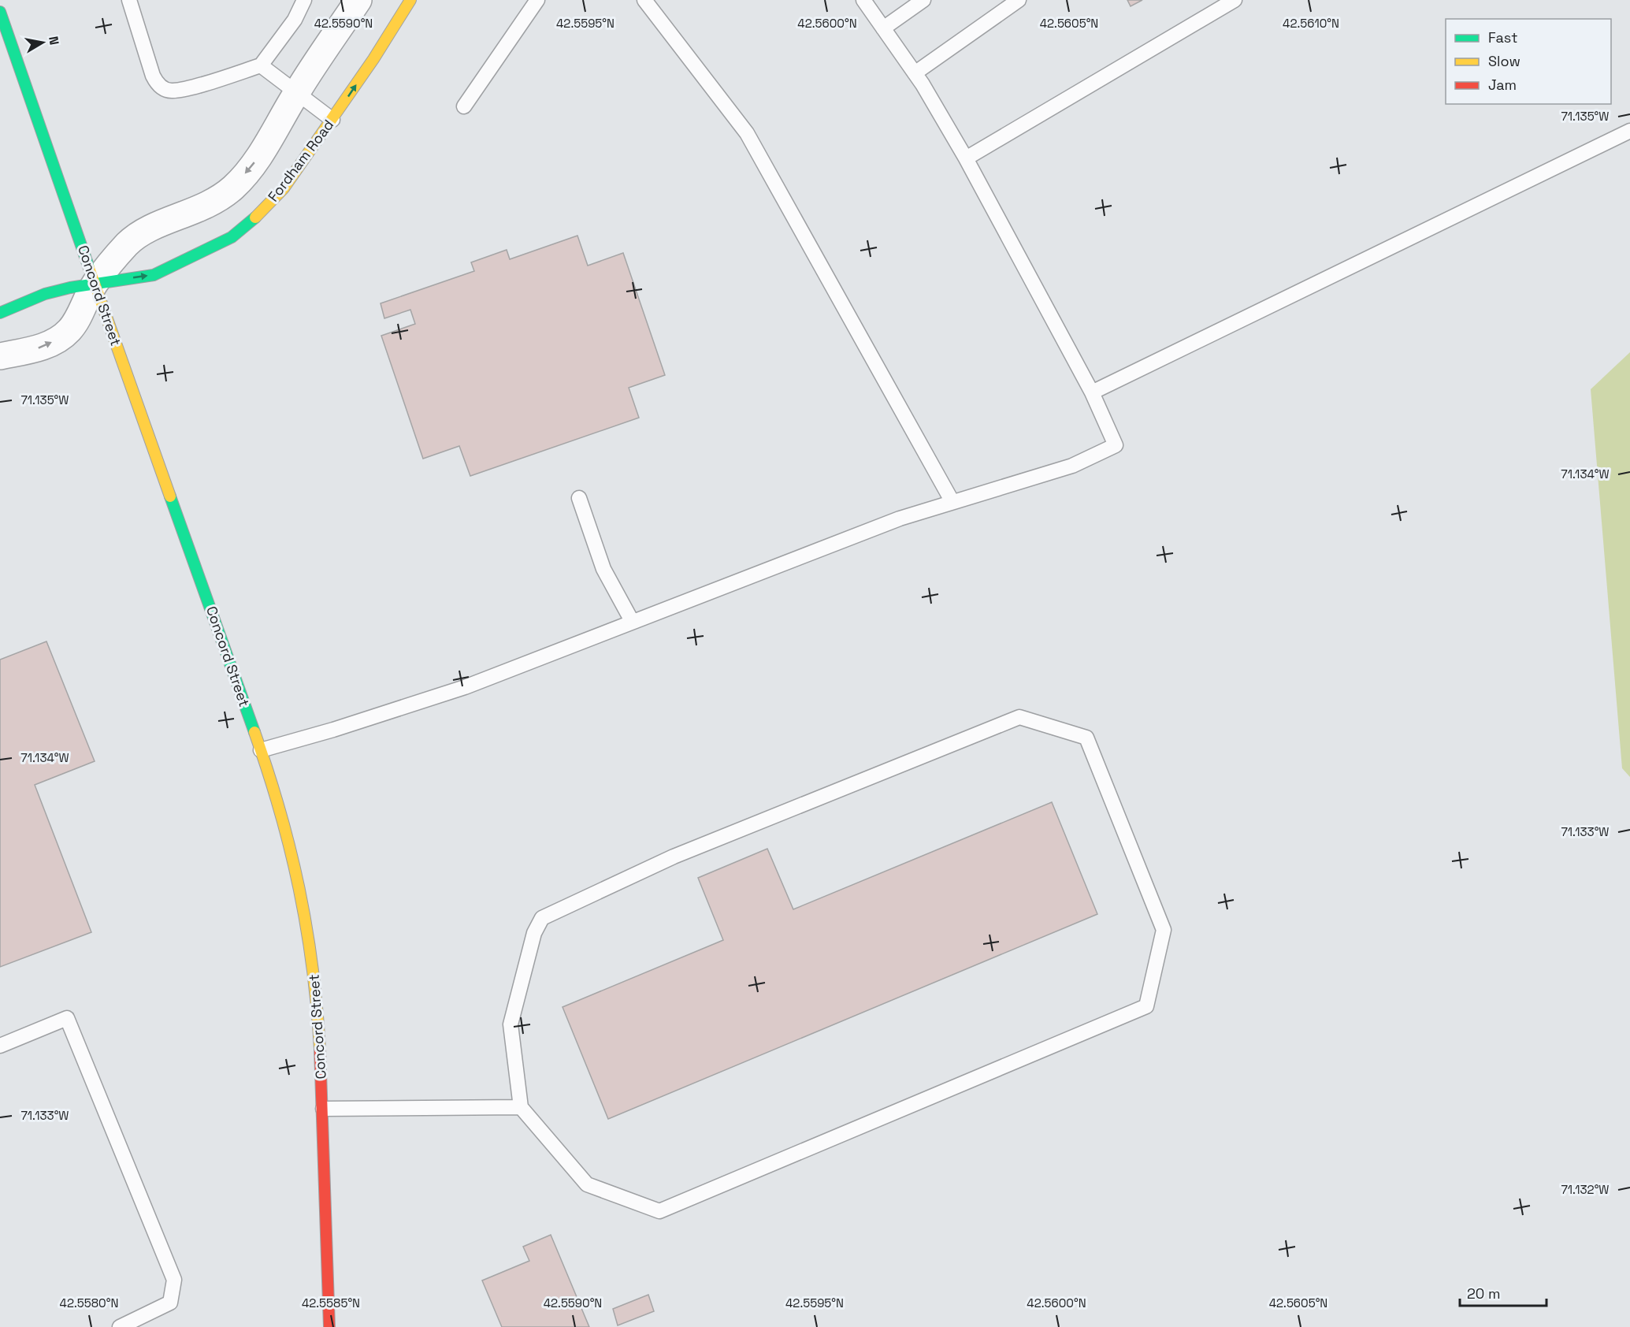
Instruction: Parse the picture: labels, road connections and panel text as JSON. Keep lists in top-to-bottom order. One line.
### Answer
{"streets":{"street":["Fordham Road","Concord Street"]},"crossings":[["Fordham Road","Concord Street"]],"legend":["Fast","Slow","Jam"],"scale_bar":"20 m","north":"right","coordinates":["42.5590°N","42.5595°N","42.5600°N","42.5605°N","42.5610°N","71.135°W","71.134°W","71.133°W","71.132°W","42.5580°N","42.5585°N"]}
